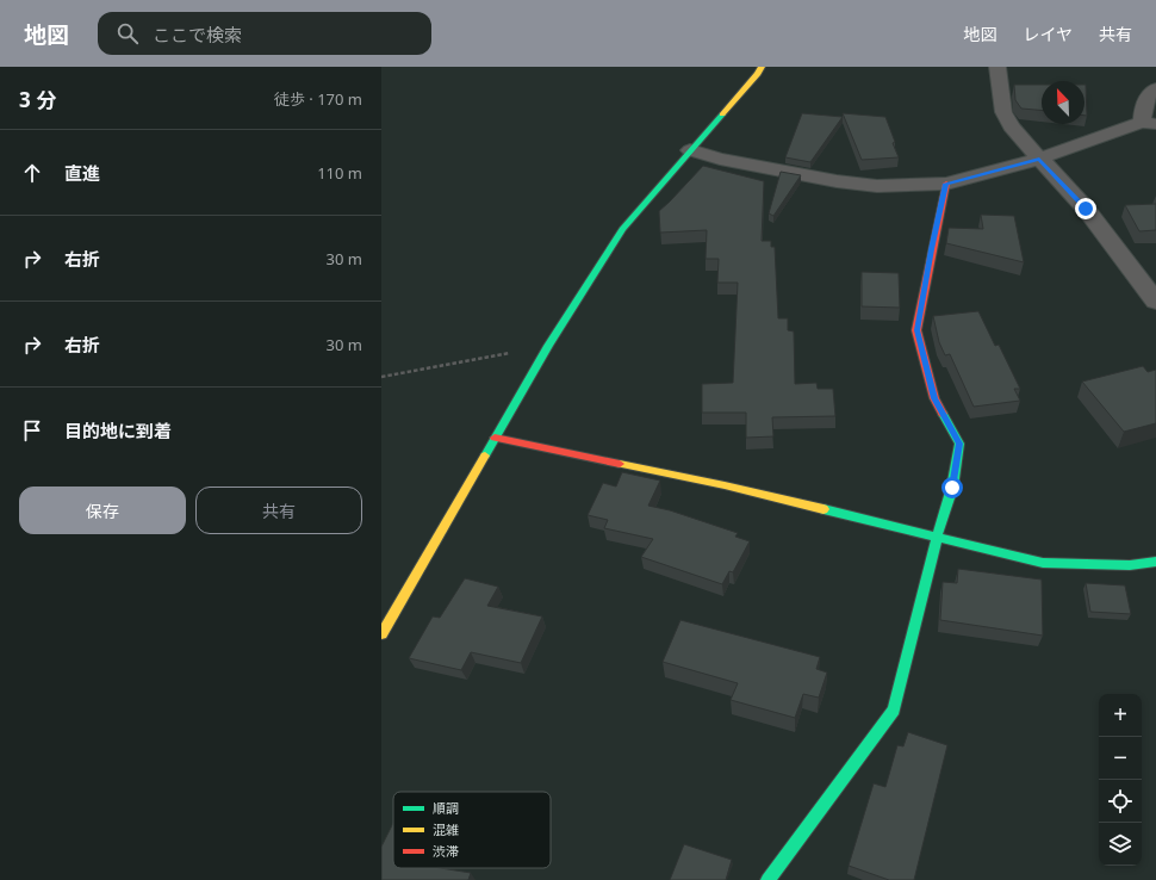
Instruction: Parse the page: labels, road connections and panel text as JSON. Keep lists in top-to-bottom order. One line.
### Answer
{"legend":["順調","混雑","渋滞"],"north":"top left","page":{"header":"地図","search":"ここで検索","nav":["地図","レイヤ","共有"],"heading":["3 分","徒歩 · 170 m"],"list":[["直進","110 m"],["右折","30 m"],["右折","30 m"],"目的地に到着"],"buttons":["保存","共有"],"map_buttons":["+","−"]}}
